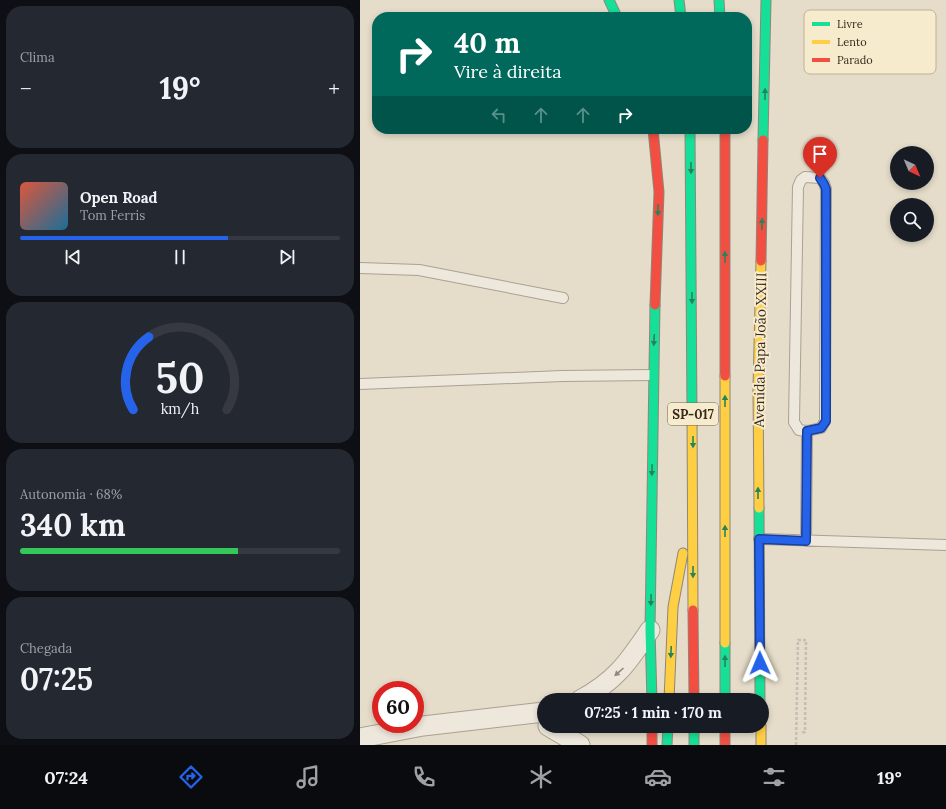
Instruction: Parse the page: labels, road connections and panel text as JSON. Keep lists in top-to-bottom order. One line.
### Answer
{"streets":{"main road":["Avenida Papa João XXIII","SP-017"]},"legend":["Livre","Lento","Parado"],"north":"bottom right","page":{"tile":["Clima",["Autonomia · 68%","340 km"],["Chegada","07:25"]],"turn":["40 m","Vire à direita"],"heat":["−","19°","+"],"song":["Open Road","Tom Ferris"],"limit":"60","trip":"07:25 · 1 min · 170 m","tabs":["07:24","19°"],"gauge":["50","km/h"]}}
